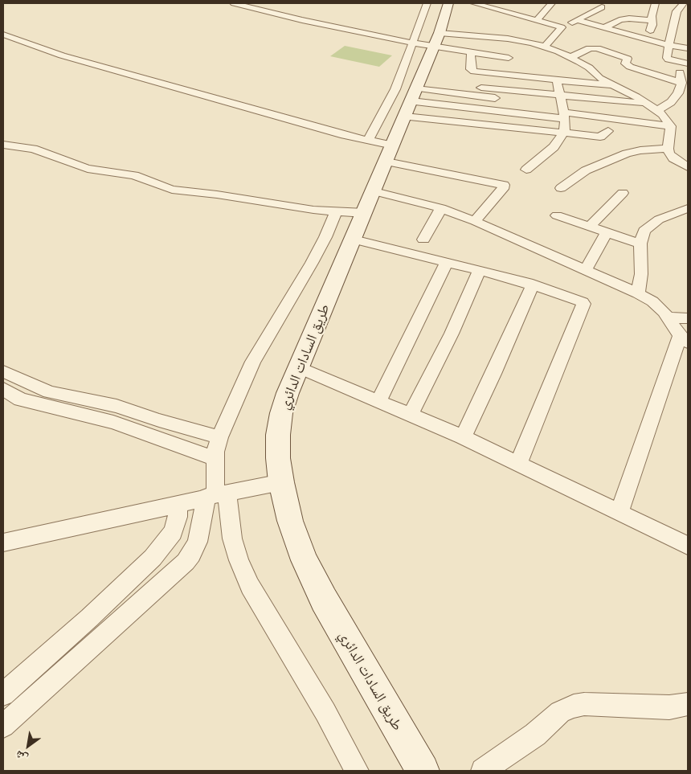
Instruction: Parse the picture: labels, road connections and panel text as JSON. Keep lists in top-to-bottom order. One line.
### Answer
{"streets":{"main road":["طريق السادات الدائري"]},"north":"bottom left"}
